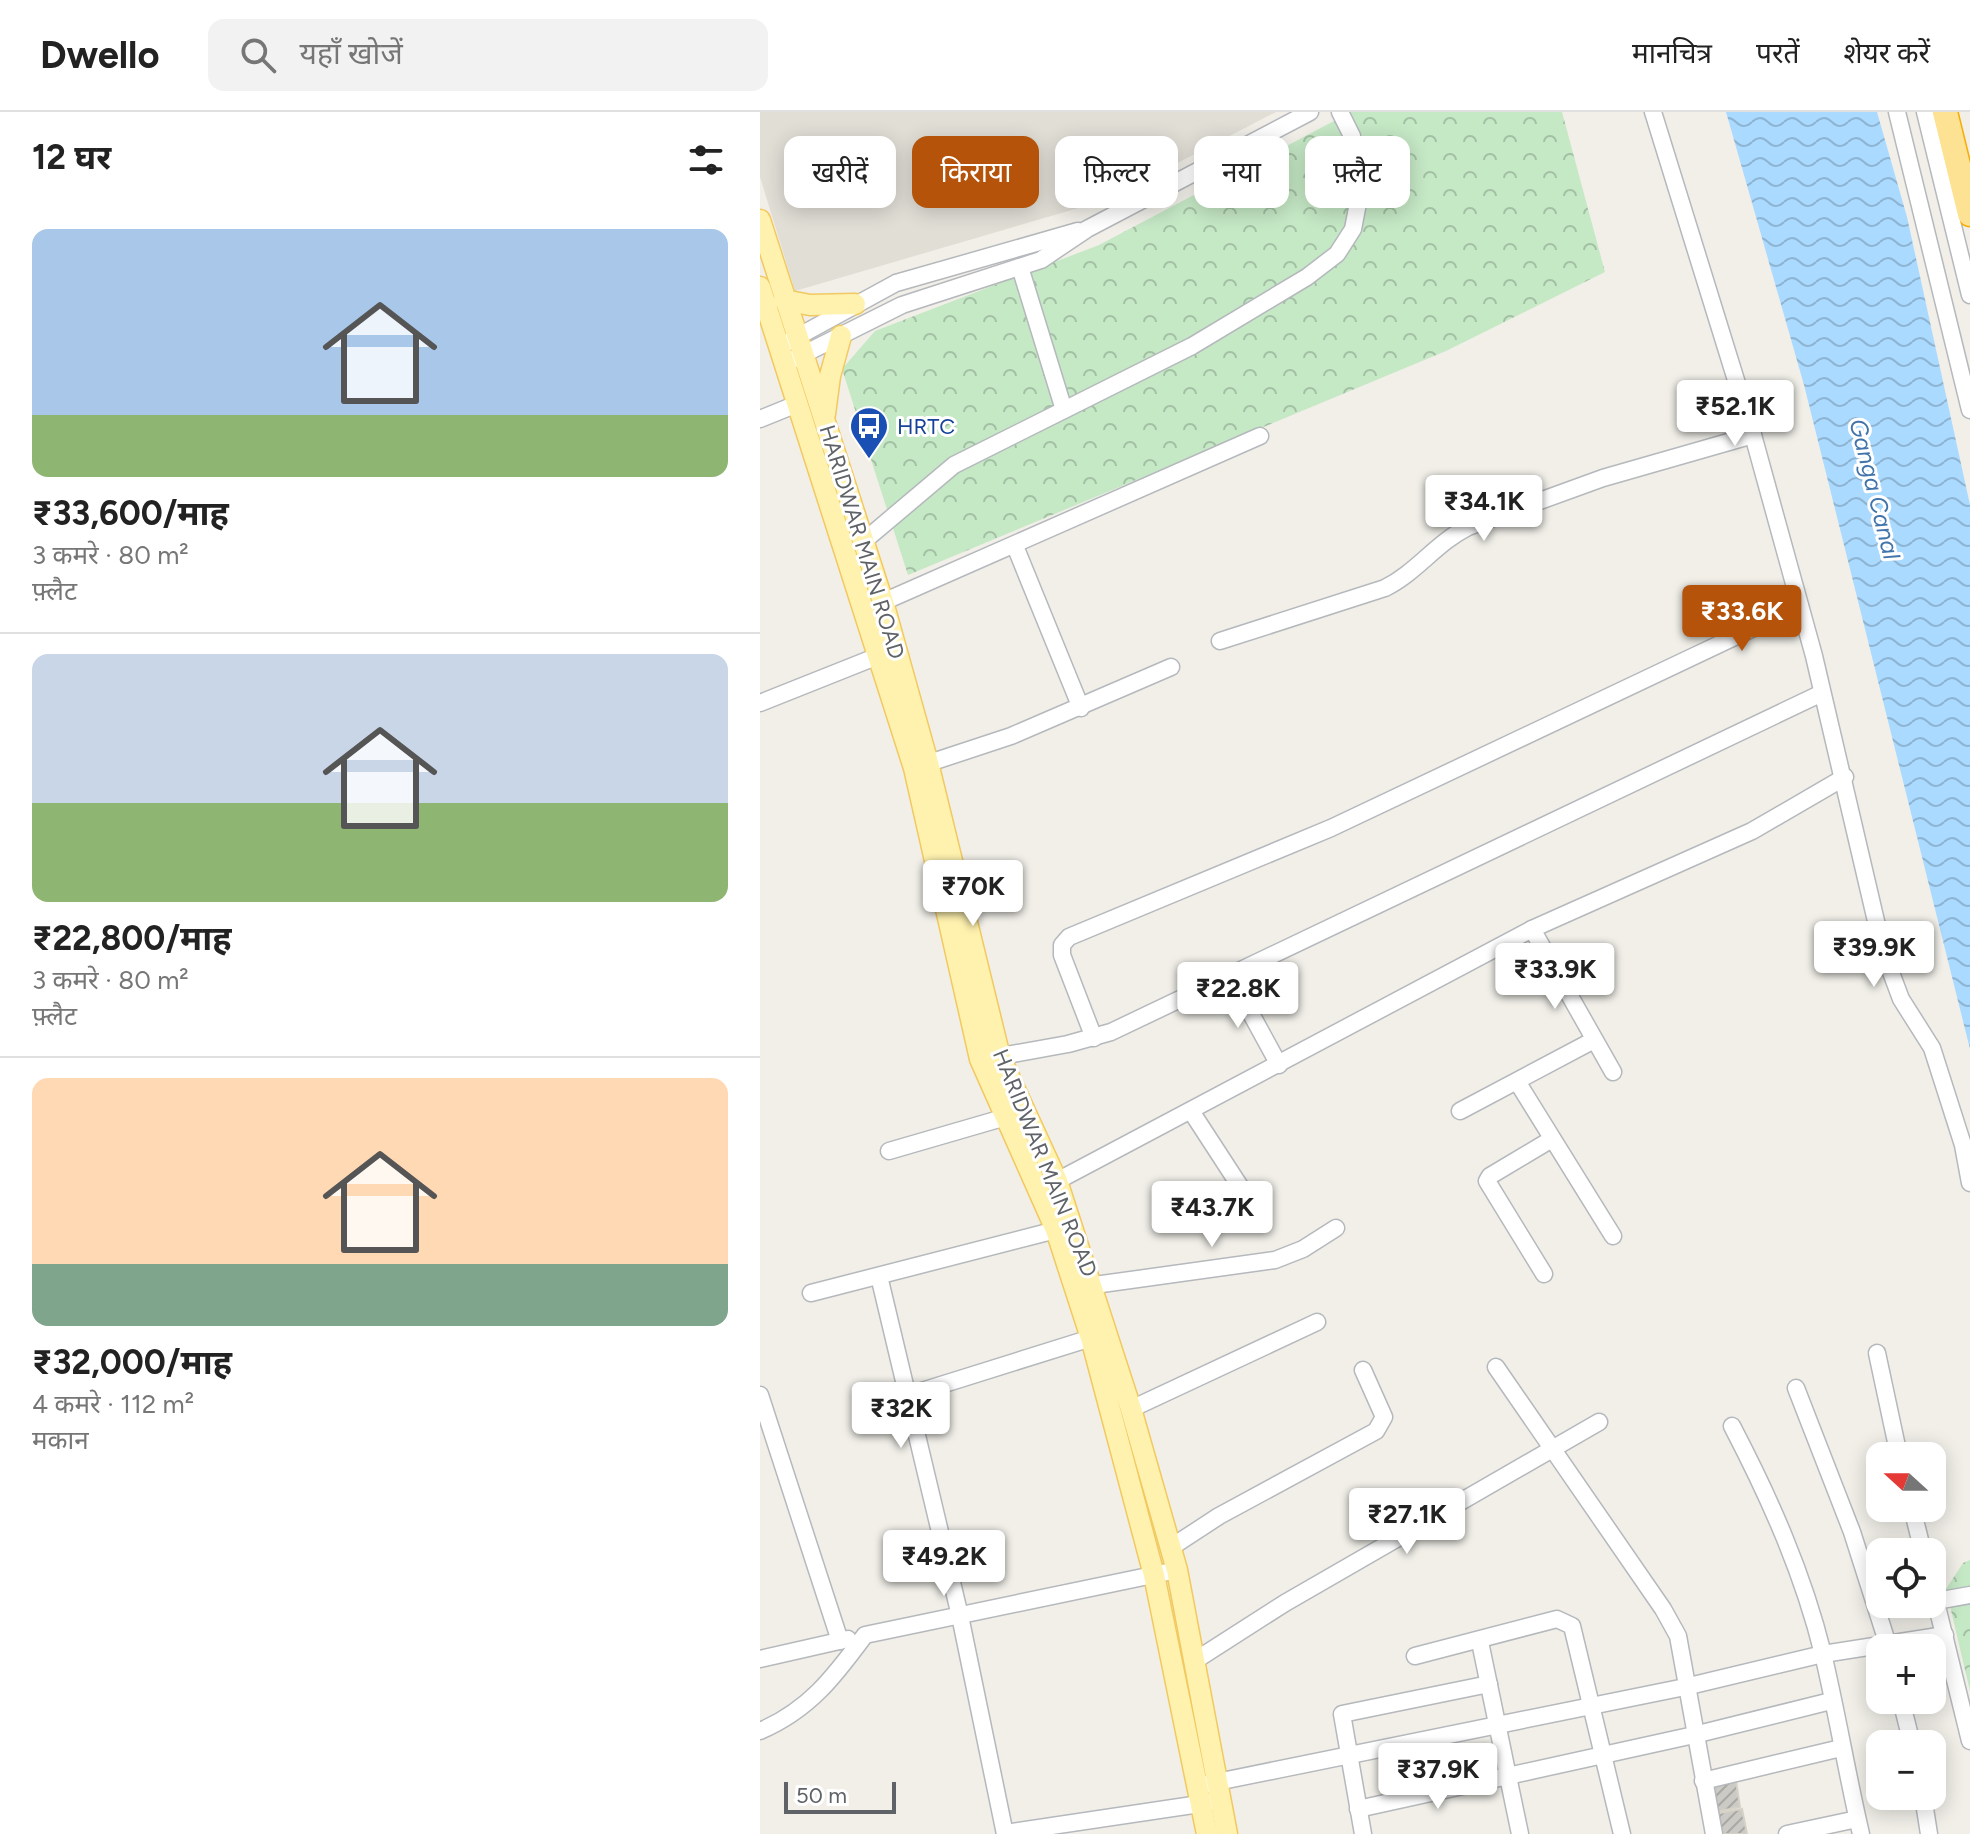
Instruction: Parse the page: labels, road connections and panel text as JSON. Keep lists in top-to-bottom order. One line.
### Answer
{"streets":{"main road":["HARIDWAR MAIN ROAD"]},"water":["Ganga Canal"],"places":{"bus stop":["HRTC"]},"scale_bar":"50 m","north":"left","page":{"header":"Dwello","search":"यहाँ खोजें","nav":["मानचित्र","परतें","शेयर करें"],"heading":"12 घर","chip":["खरीदें","किराया","फ़िल्टर","नया","फ़्लैट"],"list":[{"name":"₹33,600/माह","note":"3 कमरे · 80 m² · फ़्लैट"},{"name":"₹22,800/माह","note":"3 कमरे · 80 m² · फ़्लैट"},{"name":"₹32,000/माह","note":"4 कमरे · 112 m² · मकान"}],"price":["₹52.1K","₹34.1K","₹33.6K","₹70K","₹39.9K","₹33.9K","₹22.8K","₹43.7K","₹32K","₹27.1K","₹49.2K","₹37.9K"],"map_buttons":["+","−"],"scale":"50 m"}}
